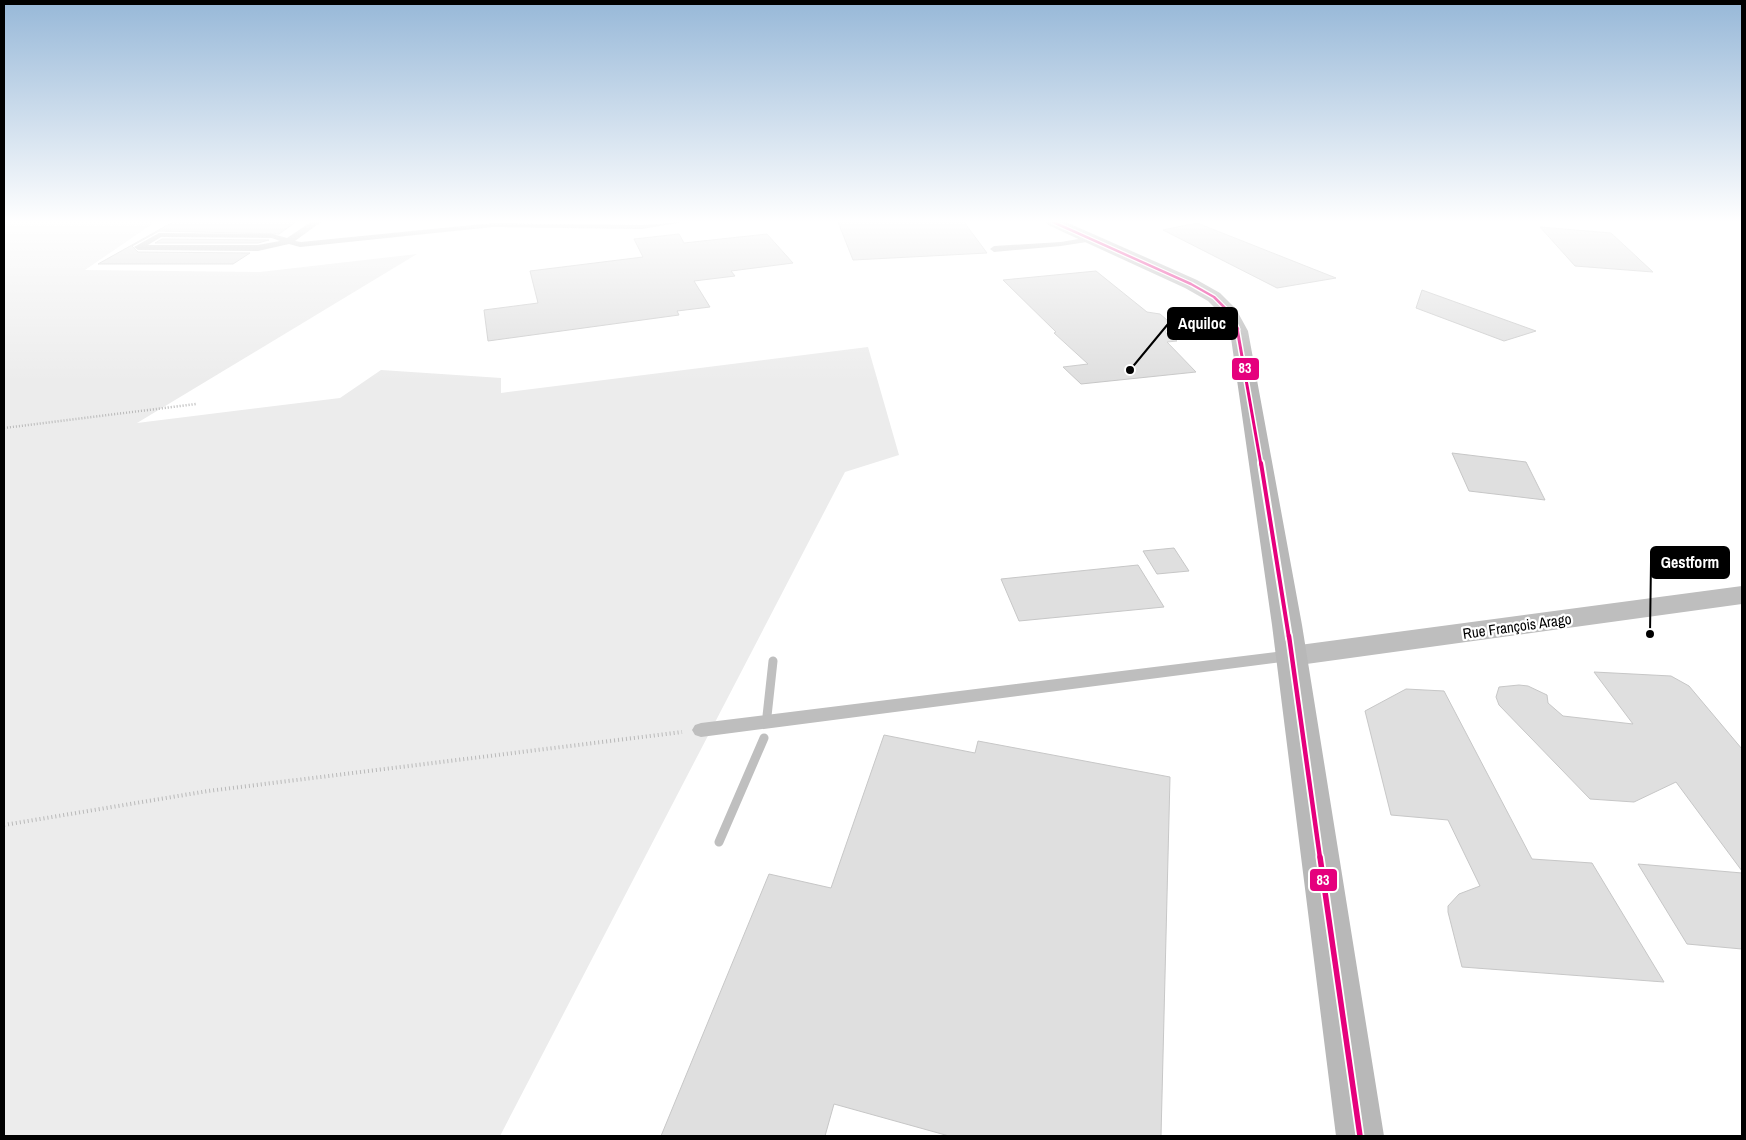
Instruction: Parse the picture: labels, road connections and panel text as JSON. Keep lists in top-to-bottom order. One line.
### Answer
{"streets":{"street":["Rue François Arago"]},"places":["Aquiloc","Gestform"],"lines":["transit line 83"]}
